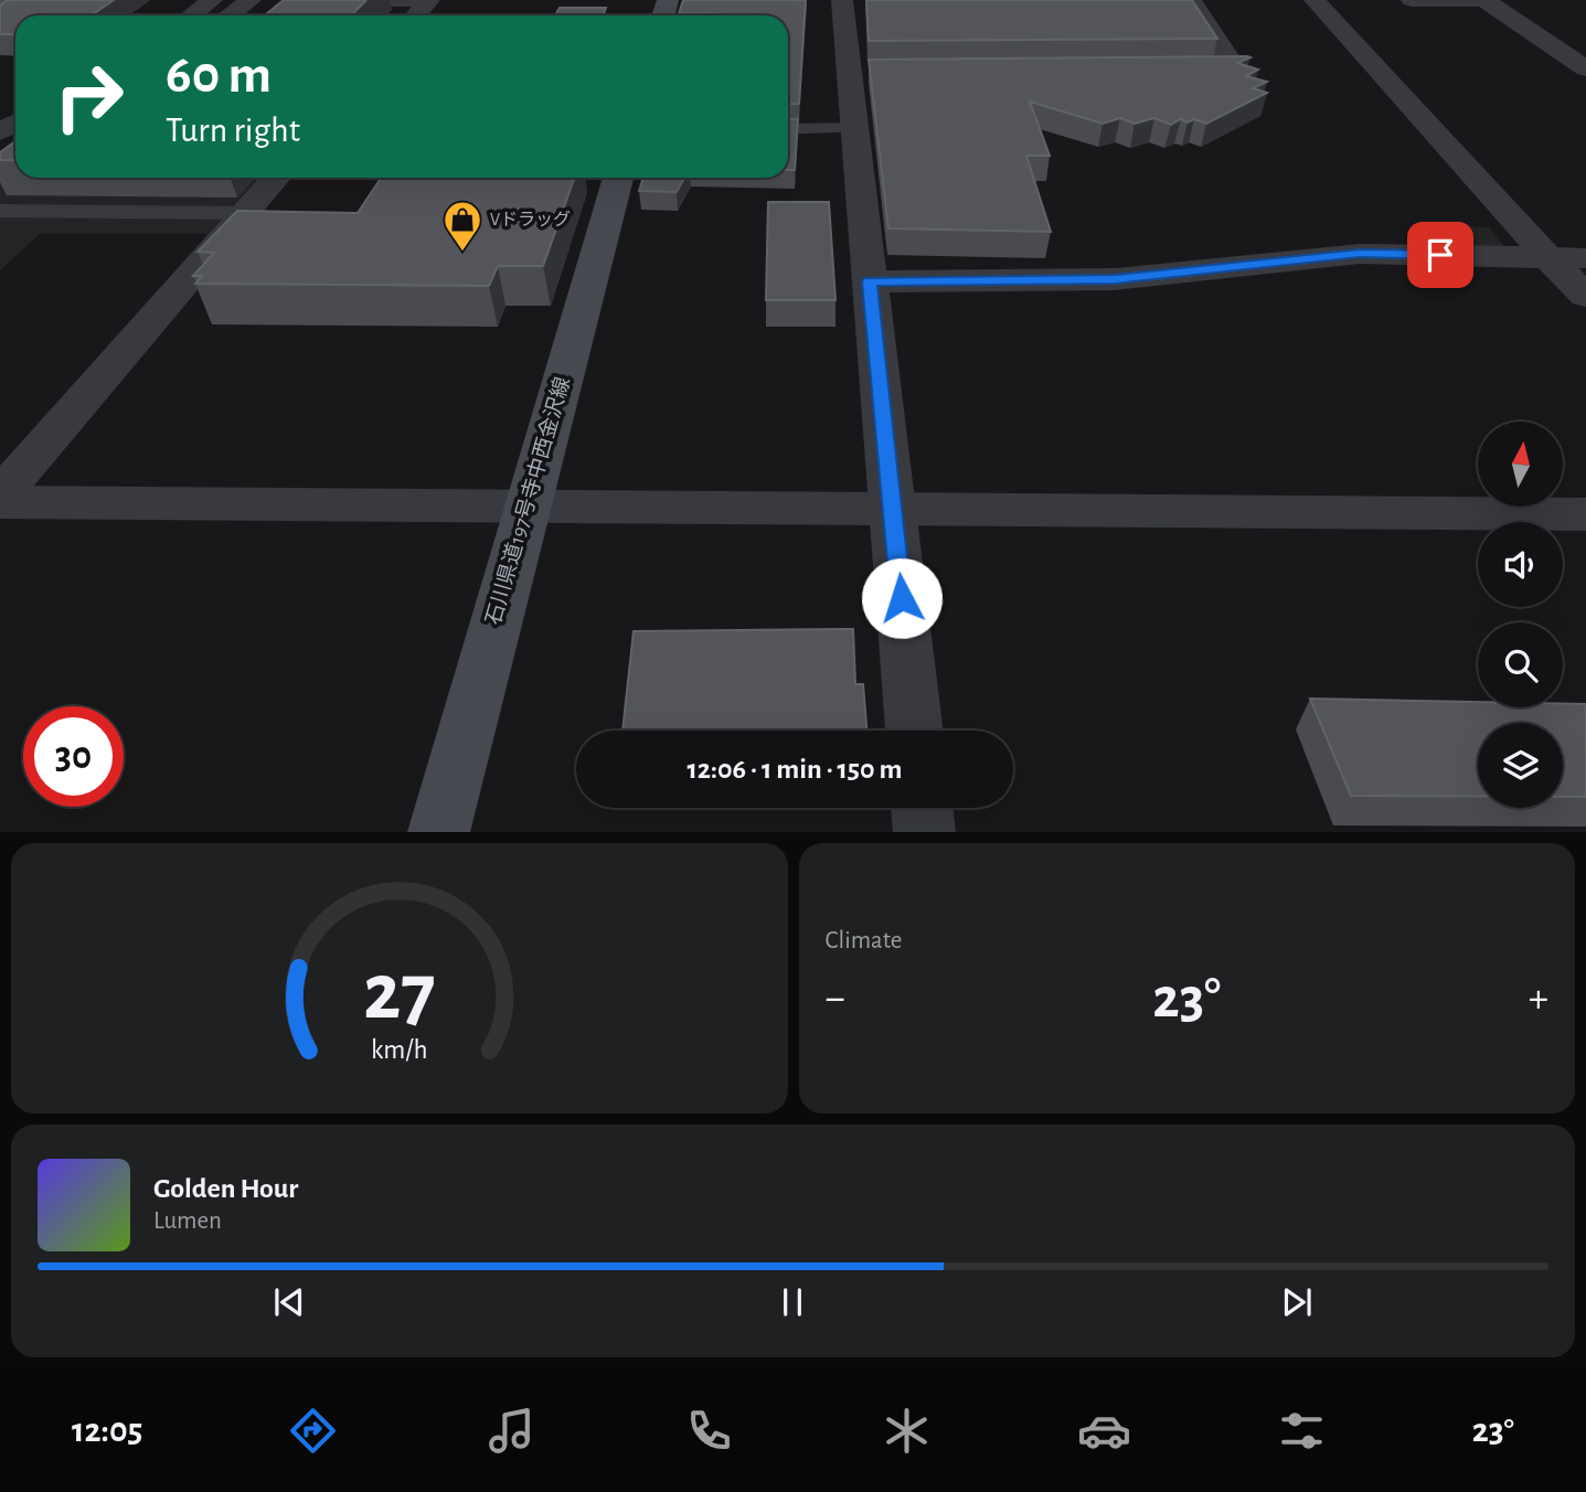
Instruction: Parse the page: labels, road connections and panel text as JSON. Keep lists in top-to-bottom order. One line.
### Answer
{"streets":{"main road":["石川県道197号寺中西金沢線"]},"places":{"shop":["Vドラッグ"]},"north":"top","page":{"turn":["60 m","Turn right"],"limit":"30","trip":"12:06 · 1 min · 150 m","tile":"Climate","heat":["−","23°","+"],"song":["Golden Hour","Lumen"],"tabs":["12:05","23°"],"gauge":["27","km/h"]}}
